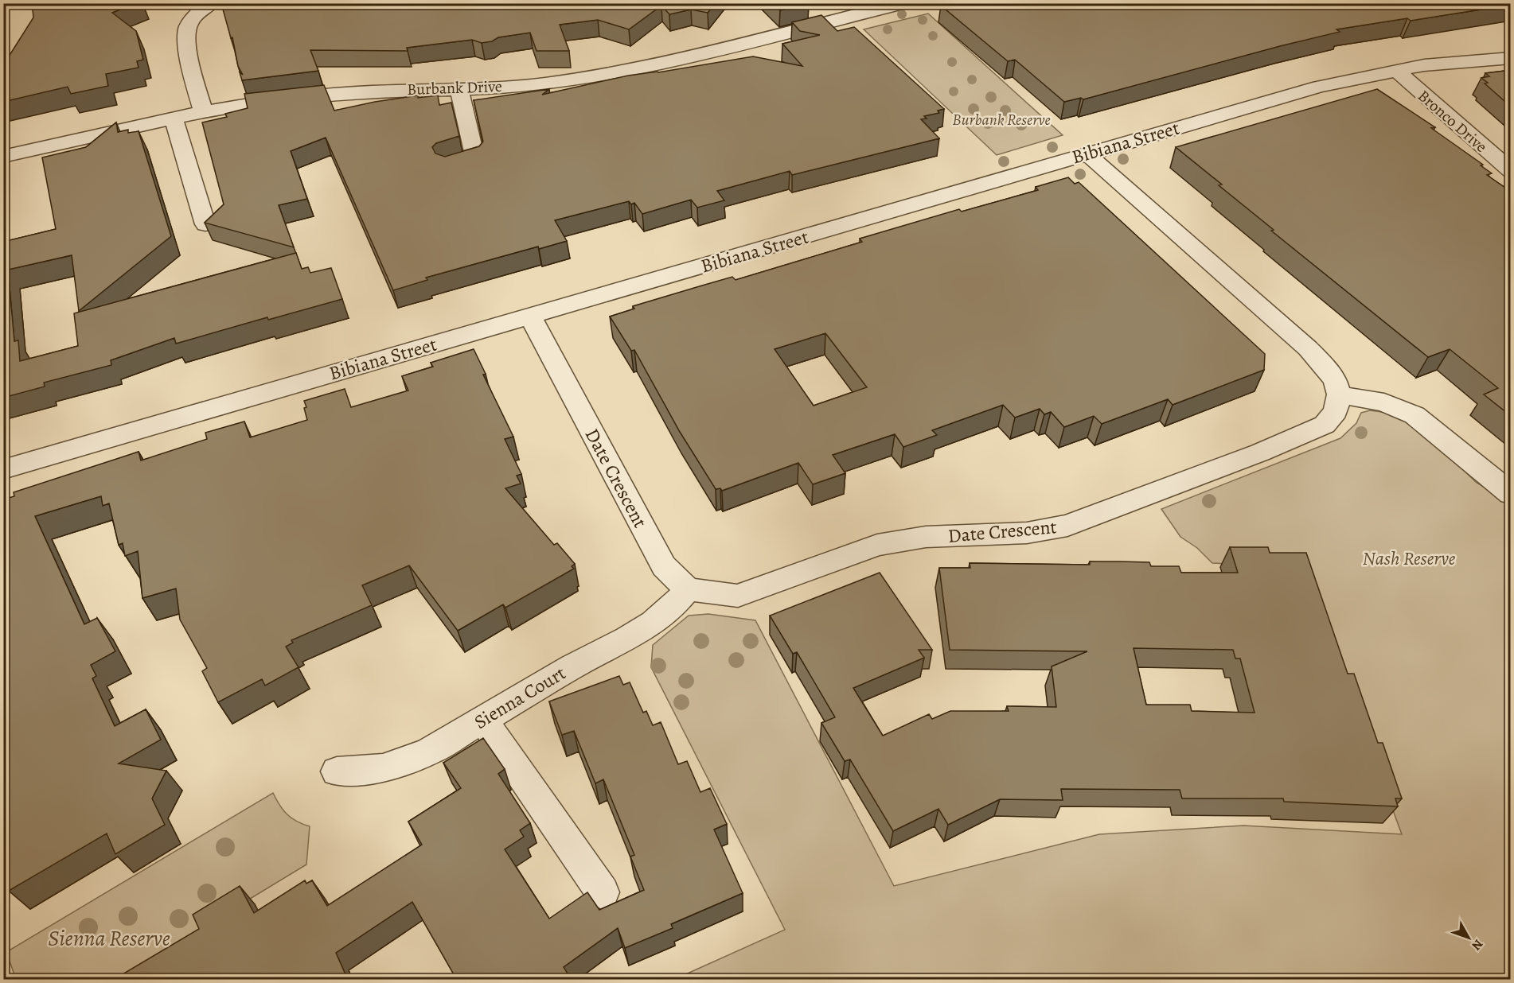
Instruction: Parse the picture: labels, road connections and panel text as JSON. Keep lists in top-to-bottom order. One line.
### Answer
{"streets":{"street":["Burbank Drive","Bronco Drive","Bibiana Street","Date Crescent","Sienna Court"]},"crossings":[["Bronco Drive","Bibiana Street"],["Bibiana Street","Date Crescent"],["Date Crescent","Sienna Court"]],"parks":["Burbank Reserve","Nash Reserve","Sienna Reserve"],"north":"bottom right"}
